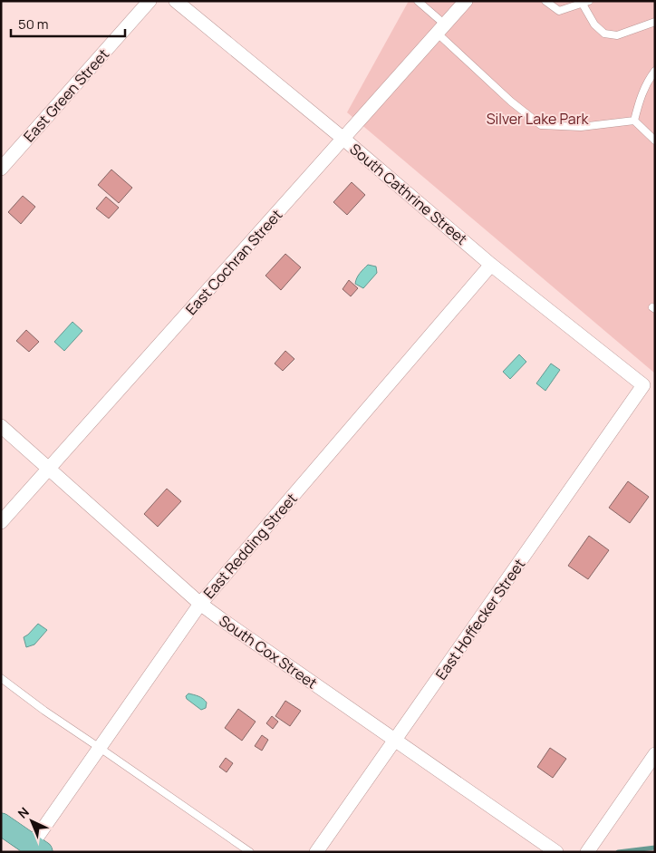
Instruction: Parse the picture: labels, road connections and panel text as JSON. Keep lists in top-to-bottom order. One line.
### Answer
{"streets":{"street":["East Green Street","South Cathrine Street","East Cochran Street","East Redding Street","East Hoffecker Street","South Cox Street"]},"crossings":[["South Cathrine Street","East Cochran Street"],["South Cathrine Street","East Redding Street"],["South Cathrine Street","East Hoffecker Street"],["East Cochran Street","South Cox Street"],["East Redding Street","South Cox Street"],["East Hoffecker Street","South Cox Street"]],"parks":["Silver Lake Park"],"scale_bar":"50 m","north":"top left"}
